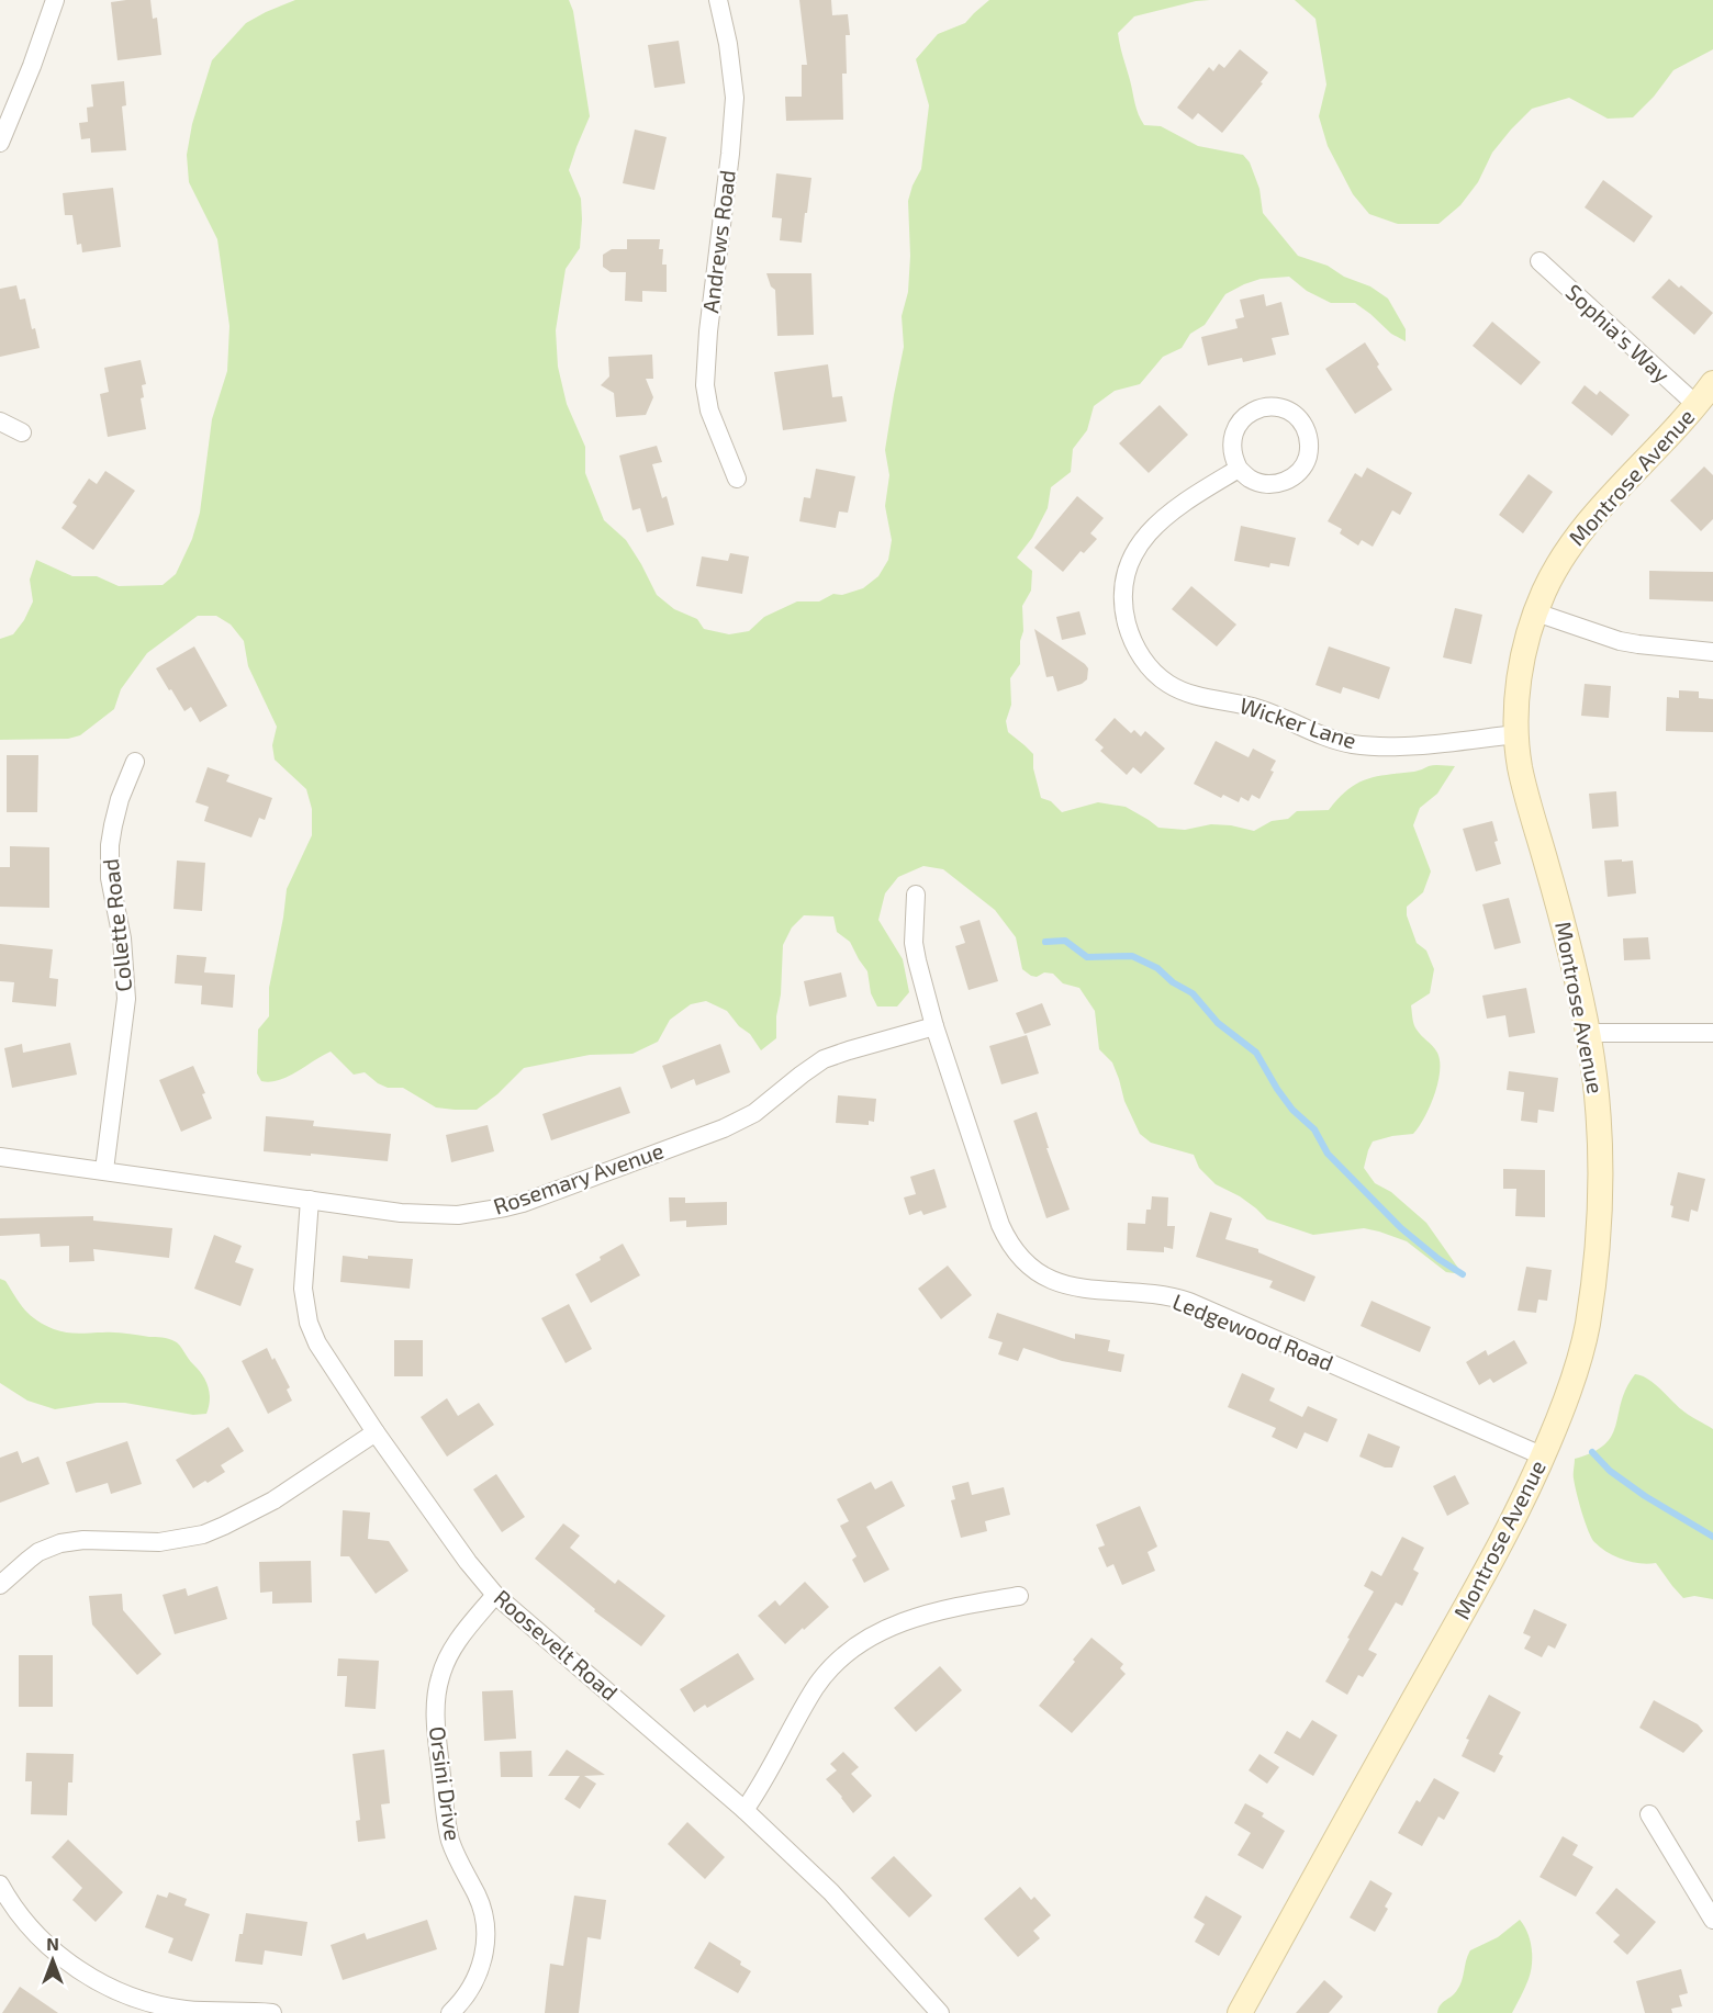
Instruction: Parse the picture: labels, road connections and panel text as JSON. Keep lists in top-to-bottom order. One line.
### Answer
{"streets":{"main road":["Montrose Avenue"],"street":["Andrews Road","Sophia's Way","Wicker Lane","Collette Road","Rosemary Avenue","Ledgewood Road","Roosevelt Road","Orsini Drive"]},"crossings":[["Sophia's Way","Montrose Avenue"],["Montrose Avenue","Wicker Lane"],["Montrose Avenue","Ledgewood Road"],["Collette Road","Rosemary Avenue"],["Rosemary Avenue","Ledgewood Road"],["Rosemary Avenue","Roosevelt Road"],["Roosevelt Road","Orsini Drive"]],"north":"top"}
